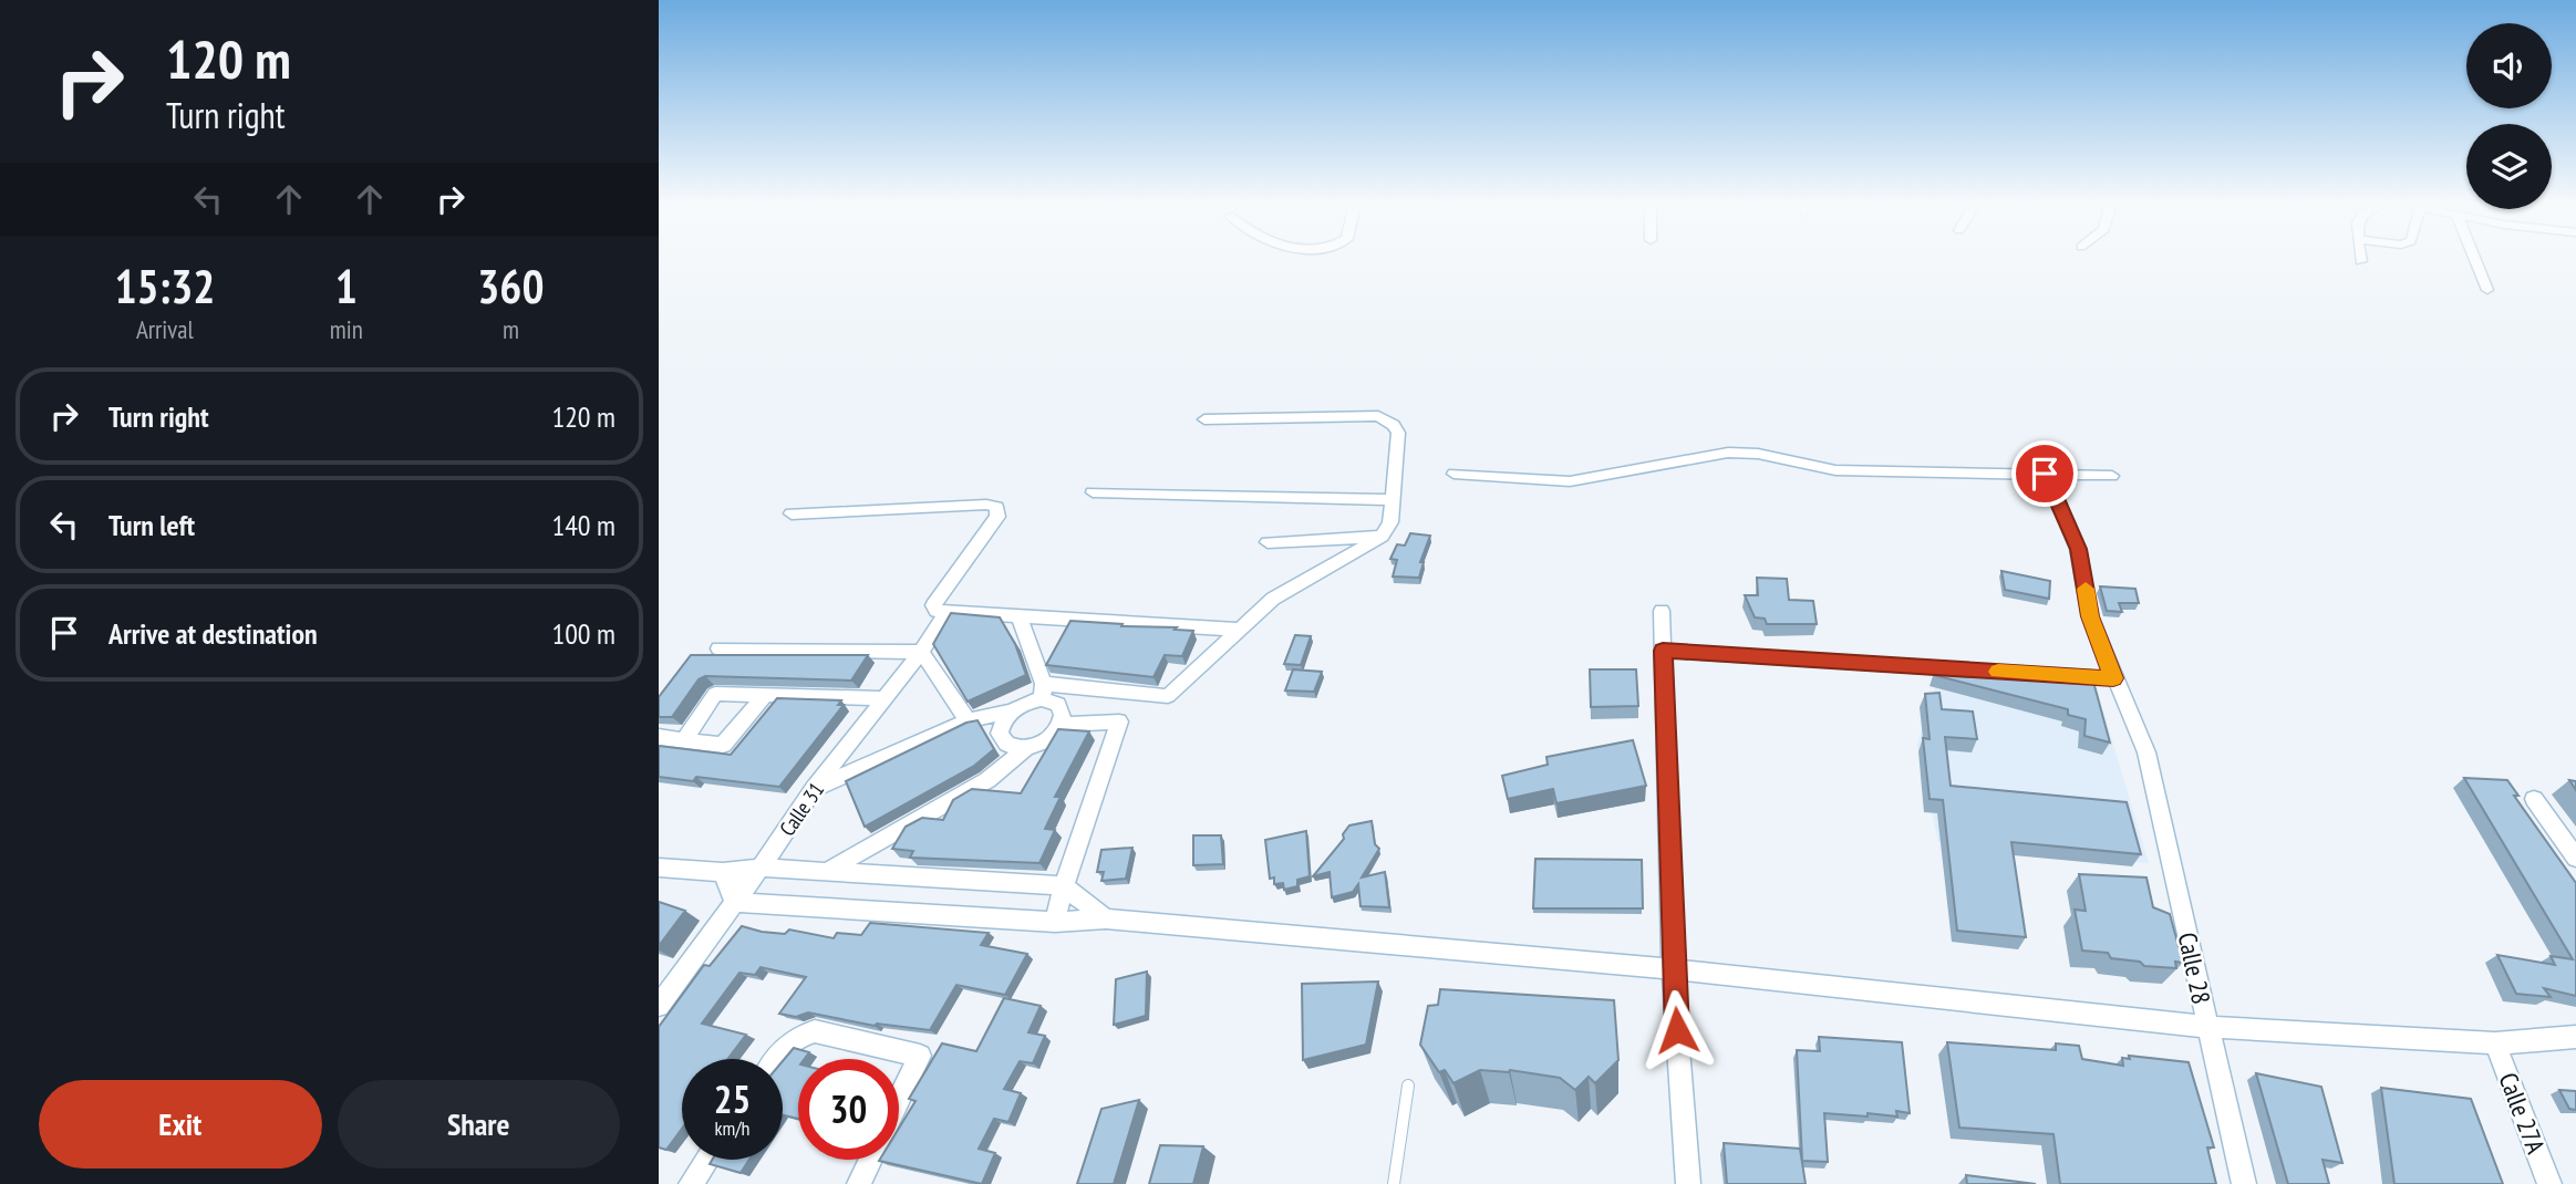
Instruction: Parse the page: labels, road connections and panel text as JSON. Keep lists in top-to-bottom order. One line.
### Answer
{"streets":{"street":["Calle 31","Calle 28","Calle 27A"]},"page":{"turn":["120 m","Turn right"],"eta":["15:32","Arrival","1","min","360","m"],"list":[{"name":"Turn right","value":"120 m"},{"name":"Turn left","value":"140 m"},{"name":"Arrive at destination","value":"100 m"}],"speed":"25 km/h","limit":"30","buttons":["Exit","Share"]}}
